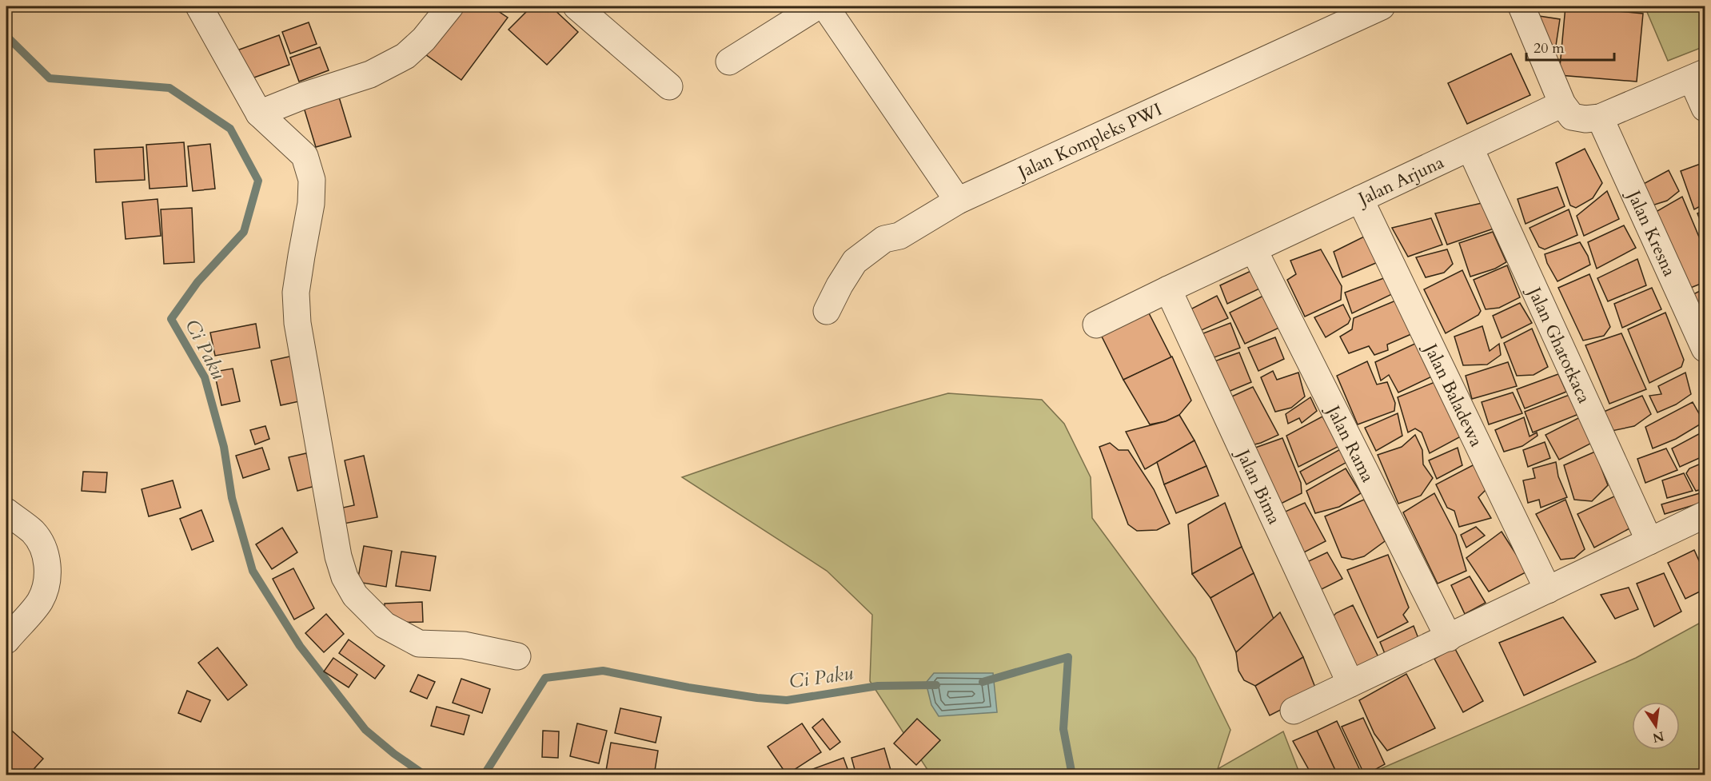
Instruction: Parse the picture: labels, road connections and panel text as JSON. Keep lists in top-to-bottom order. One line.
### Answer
{"streets":{"street":["Jalan Kompleks PWI","Jalan Arjuna","Jalan Kresna","Jalan Ghatotkaca","Jalan Baladewa","Jalan Rama","Jalan Bima"]},"crossings":[["Jalan Arjuna","Jalan Ghatotkaca"],["Jalan Arjuna","Jalan Baladewa"],["Jalan Arjuna","Jalan Rama"],["Jalan Arjuna","Jalan Bima"]],"water":["Ci Paku"],"scale_bar":"20 m","north":"bottom"}
